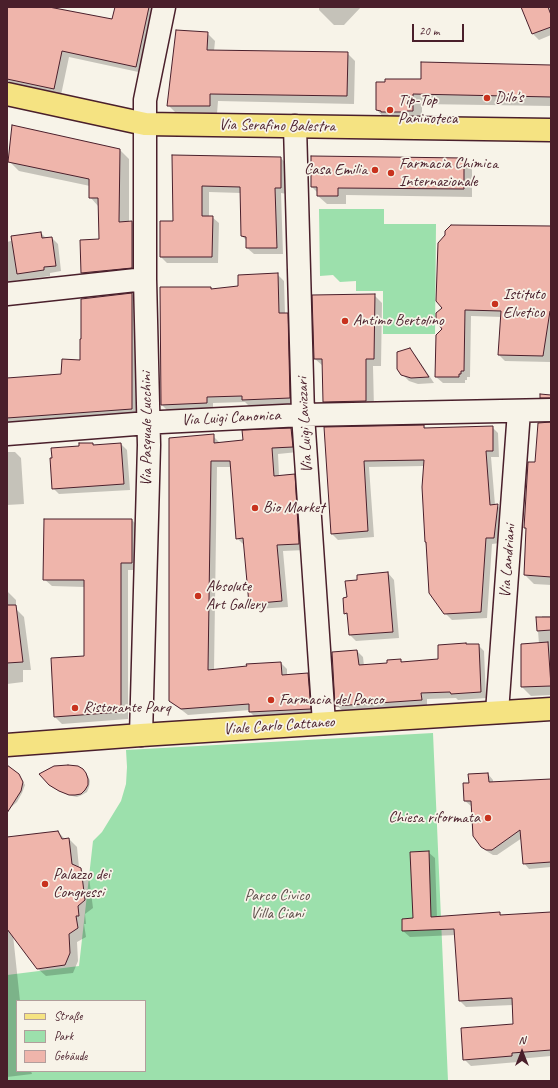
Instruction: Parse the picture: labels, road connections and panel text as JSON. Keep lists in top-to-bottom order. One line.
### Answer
{"streets":{"main road":["Via Serafino Balestra","Viale Carlo Cattaneo"],"street":["Via Luigi Canonica","Via Luigi Lavizzari","Via Pasquale Lucchini","Via Landriani"]},"crossings":[["Via Serafino Balestra","Via Luigi Lavizzari"],["Via Serafino Balestra","Via Pasquale Lucchini"],["Via Luigi Canonica","Via Luigi Lavizzari"],["Via Luigi Canonica","Via Pasquale Lucchini"],["Via Luigi Canonica","Via Landriani"],["Via Luigi Lavizzari","Viale Carlo Cattaneo"],["Via Pasquale Lucchini","Viale Carlo Cattaneo"],["Via Landriani","Viale Carlo Cattaneo"]],"parks":["Parco Civico Villa Ciani"],"places":["Dilo's","Tip-Top Paninoteca","Casa Emilia","Farmacia Chimica Internazionale","Istituto Elvetico","Antimo Bertolino","Bio Market","Absolute Art Gallery","Farmacia del Parco","Ristorante Parq","Chiesa riformata","Palazzo dei Congressi"],"legend":["Straße","Park","Gebäude"],"scale_bar":"20 m","north":"top"}
